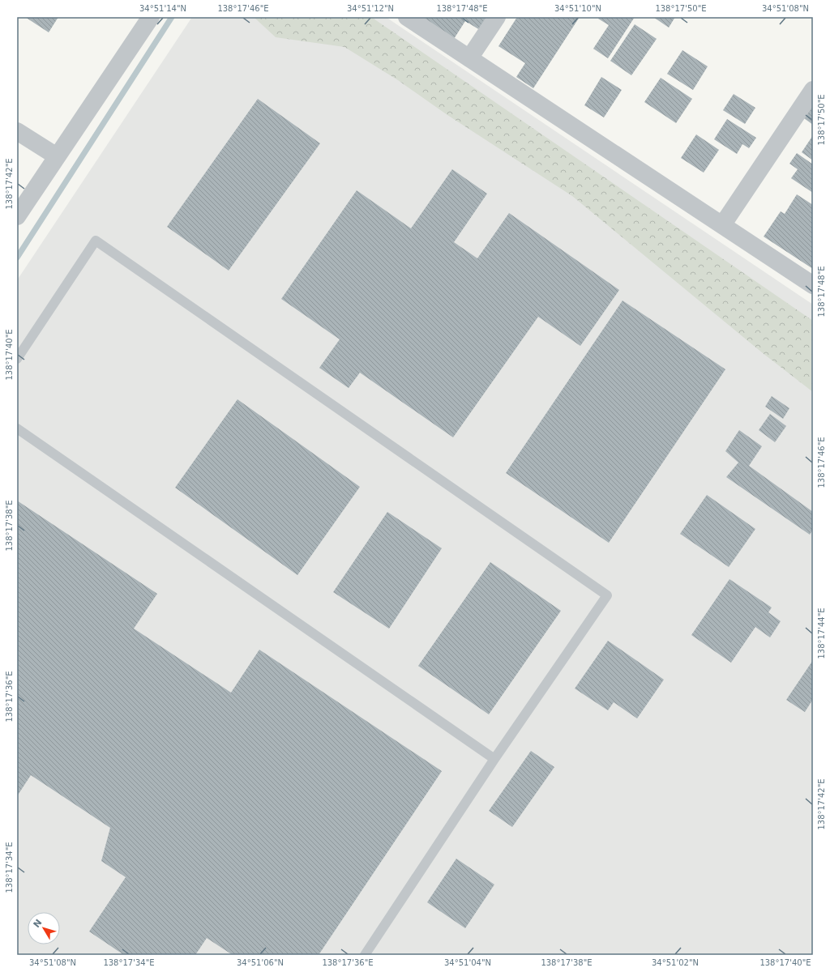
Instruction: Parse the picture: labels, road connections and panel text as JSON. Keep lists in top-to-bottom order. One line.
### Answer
{"north":"top left","coordinates":["34°51'14\"N","138°17'46\"E","34°51'12\"N","138°17'48\"E","34°51'10\"N","138°17'50\"E","34°51'08\"N","138°17'42\"E","138°17'40\"E","138°17'38\"E","138°17'44\"E","138°17'36\"E","138°17'34\"E","34°51'06\"N","34°51'04\"N","34°51'02\"N"]}
